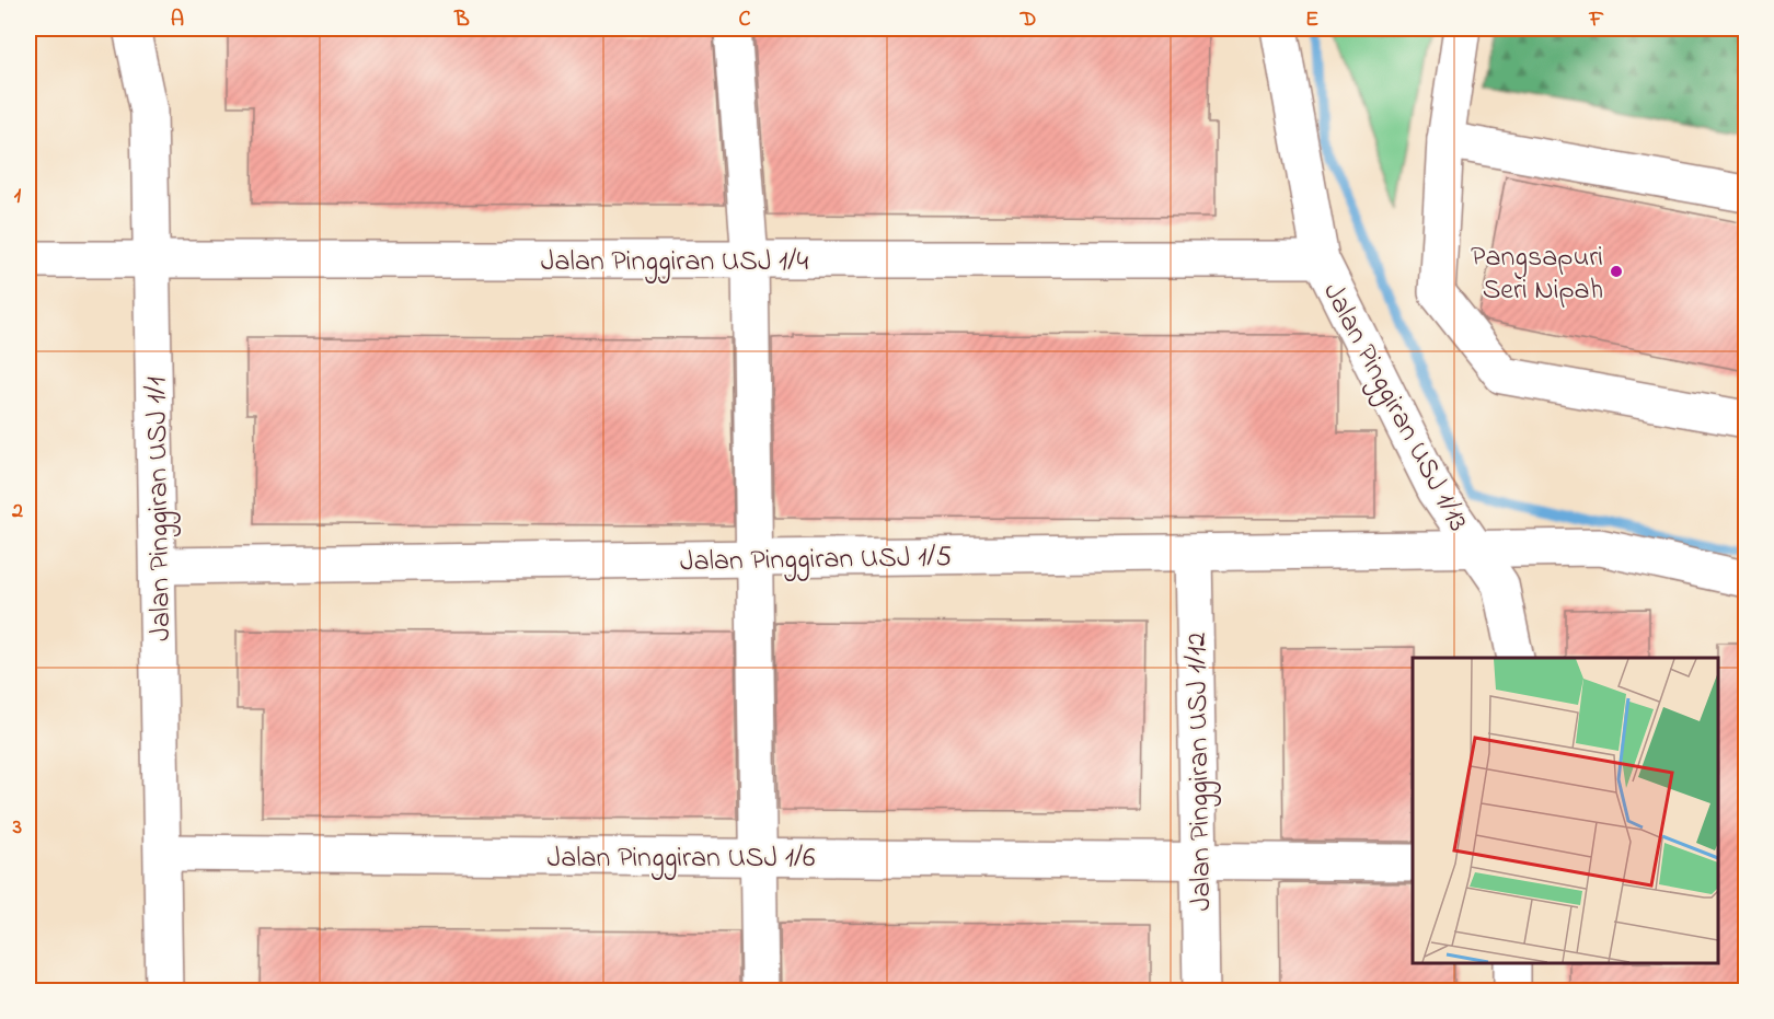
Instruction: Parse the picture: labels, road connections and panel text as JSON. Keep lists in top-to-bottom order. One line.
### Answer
{"streets":{"street":["Jalan Pinggiran USJ 1/4","Jalan Pinggiran USJ 1/13","Jalan Pinggiran USJ 1/1","Jalan Pinggiran USJ 1/5","Jalan Pinggiran USJ 1/12","Jalan Pinggiran USJ 1/6"]},"crossings":[["Jalan Pinggiran USJ 1/4","Jalan Pinggiran USJ 1/13"],["Jalan Pinggiran USJ 1/4","Jalan Pinggiran USJ 1/1"],["Jalan Pinggiran USJ 1/13","Jalan Pinggiran USJ 1/5"],["Jalan Pinggiran USJ 1/1","Jalan Pinggiran USJ 1/5"],["Jalan Pinggiran USJ 1/1","Jalan Pinggiran USJ 1/6"],["Jalan Pinggiran USJ 1/5","Jalan Pinggiran USJ 1/12"],["Jalan Pinggiran USJ 1/12","Jalan Pinggiran USJ 1/6"]],"places":["Pangsapuri Seri Nipah"],"grid":{"columns":["A","B","C","D","E","F"],"rows":["1","2","3"]}}
